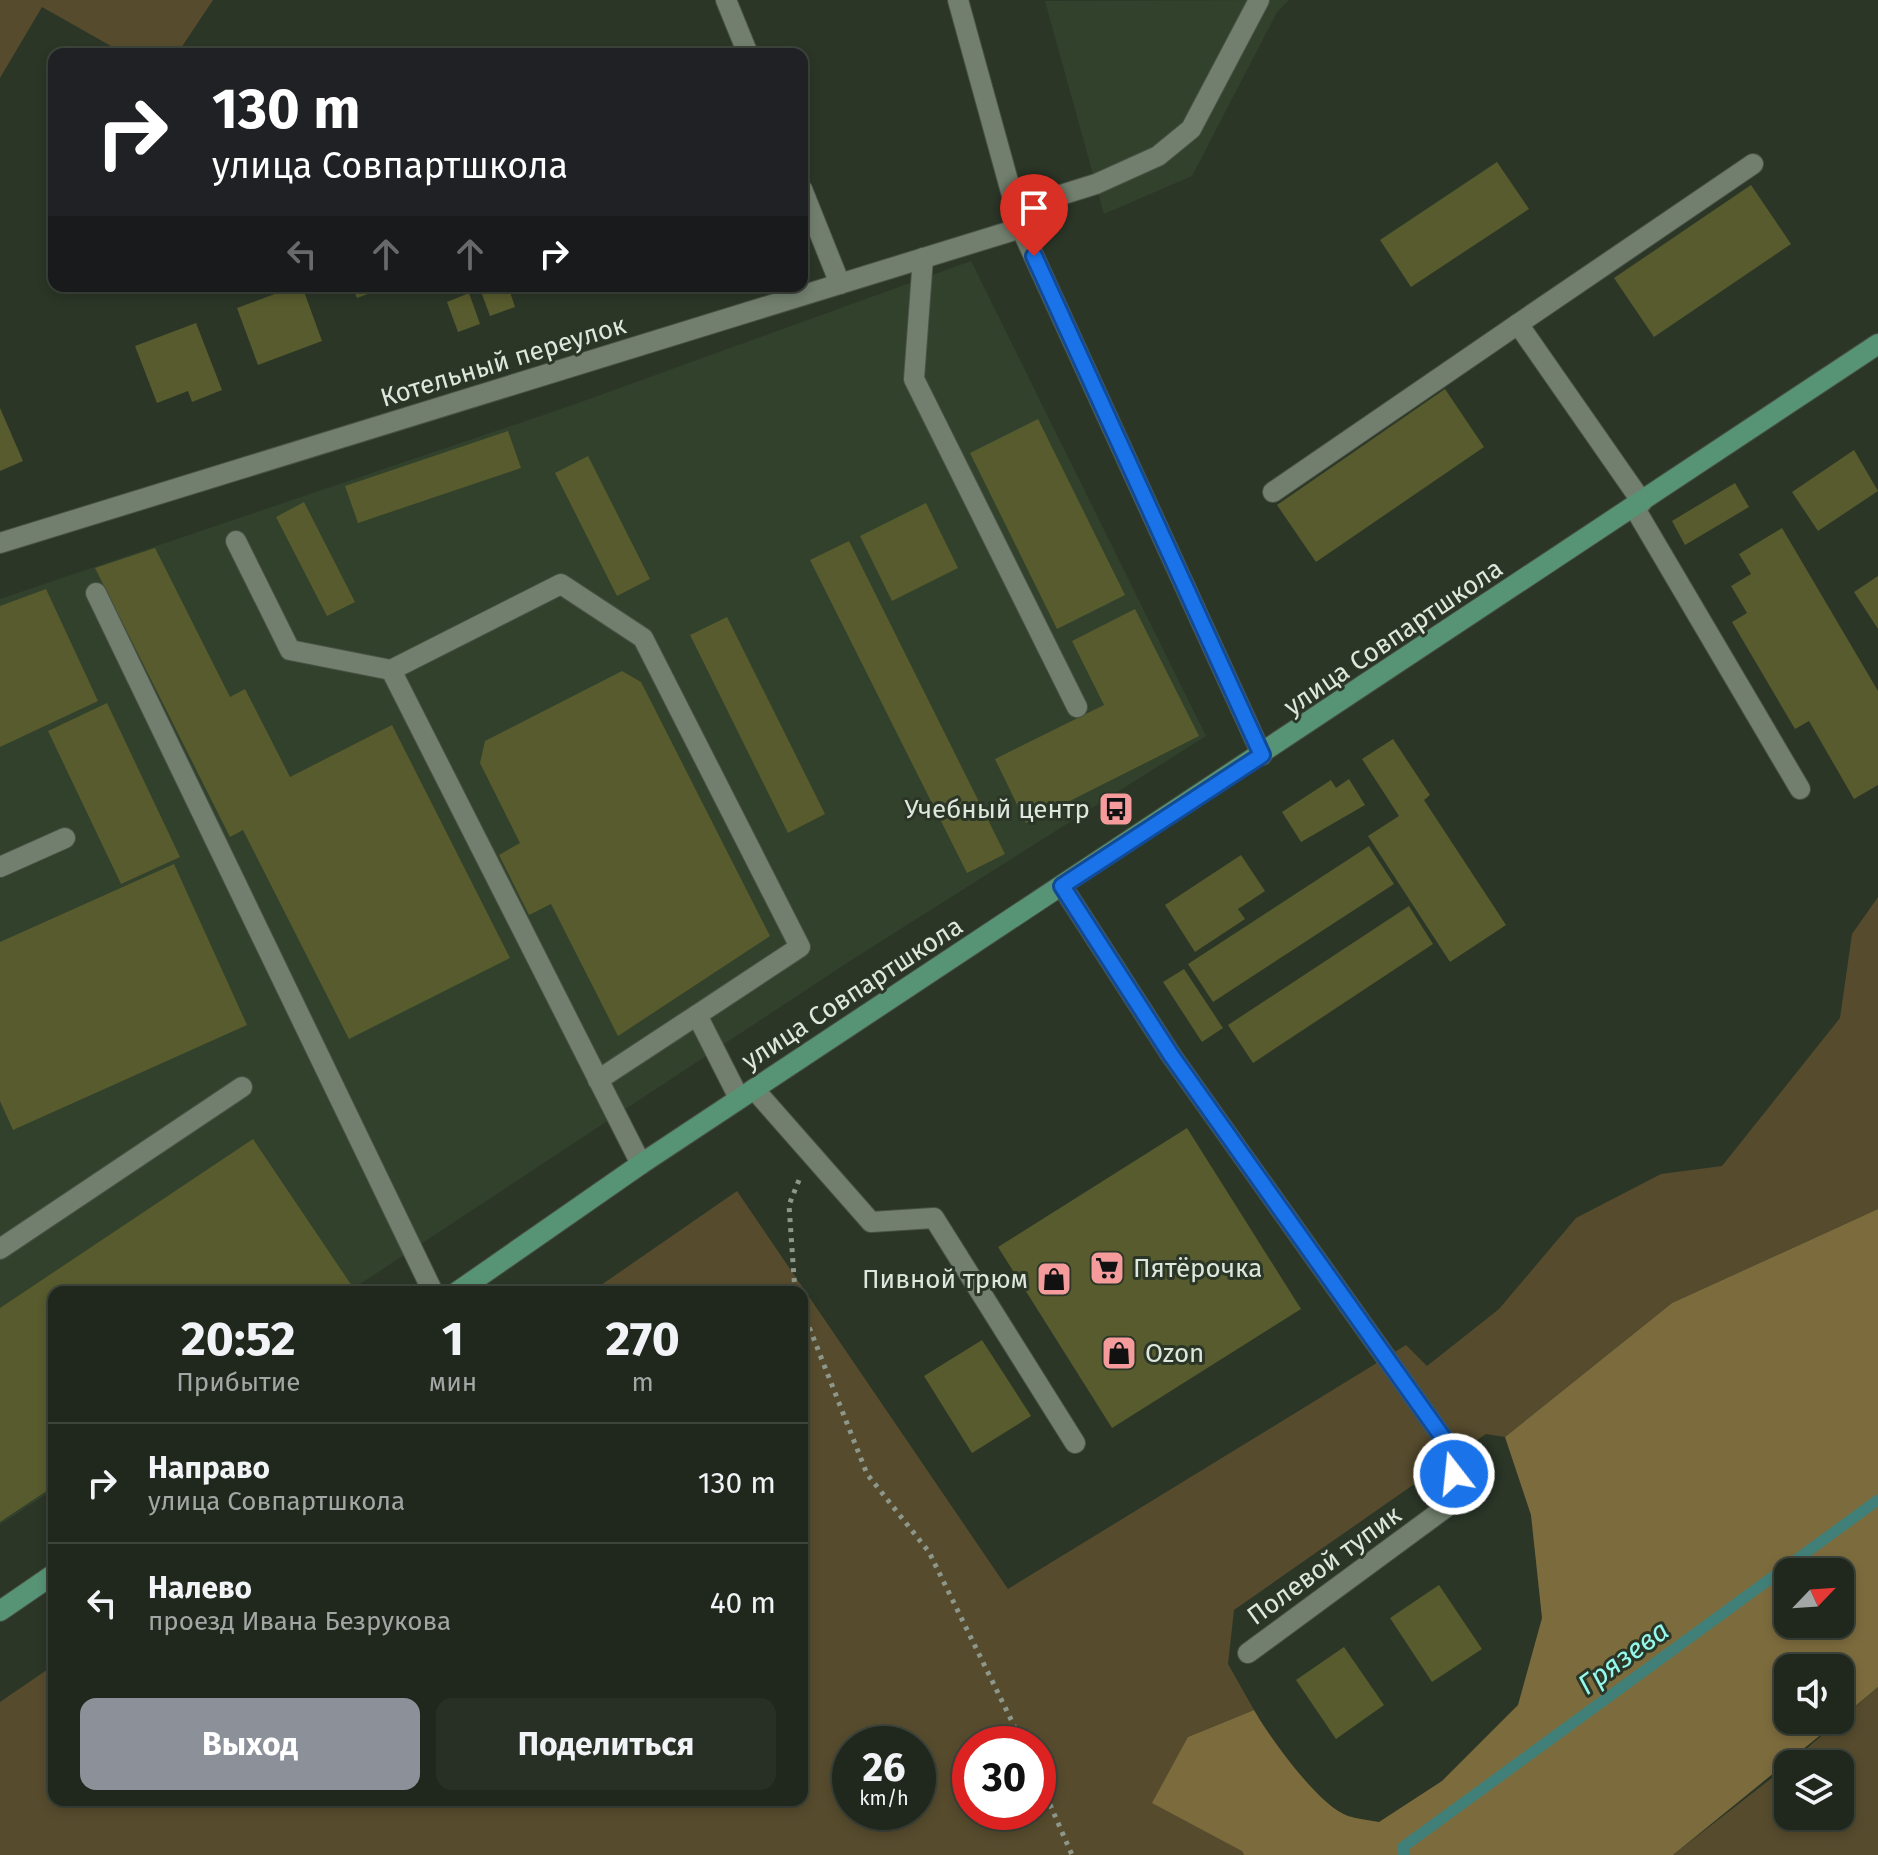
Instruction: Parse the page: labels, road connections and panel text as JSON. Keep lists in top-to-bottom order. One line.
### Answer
{"streets":{"street":["Котельный переулок","улица Совпартшкола","Полевой тупик"]},"crossings":[["улица Совпартшкола","Полевой тупик"]],"water":["Грязева"],"places":{"bus stop":["Учебный центр"],"supermarket":["Пятёрочка"],"shop":["Пивной трюм","Ozon"]},"north":"top right","page":{"turn":["130 m","улица Совпартшкола"],"eta":["20:52","Прибытие","1","мин","270","m"],"list":[{"name":"Направо","note":"улица Совпартшкола","value":"130 m"},{"name":"Налево","note":"проезд Ивана Безрукова","value":"40 m"}],"buttons":["Выход","Поделиться"],"speed":"26 km/h","limit":"30"}}
